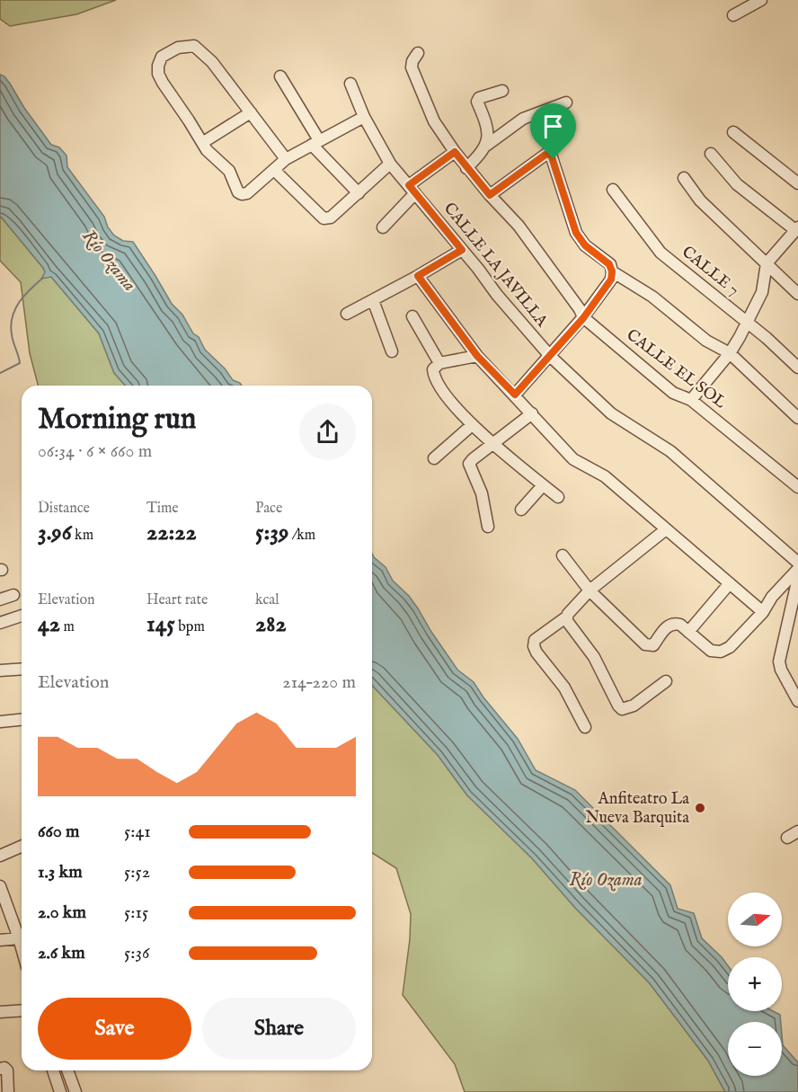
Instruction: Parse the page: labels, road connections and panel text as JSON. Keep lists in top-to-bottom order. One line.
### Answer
{"streets":{"street":["CALLE LA JAVILLA","CALLE 7","CALLE EL SOL"]},"water":["Río Ozama"],"places":["Anfiteatro La Nueva Barquita"],"north":"right","page":{"heading":["Morning run","06:34 · 6 × 660 m"],"stats":[["Distance","3.96 km"],["Time","22:22"],["Pace","5:39 /km"],["Elevation","42 m"],["Heart rate","145 bpm"],["kcal","282"]],"chart":["Elevation","214–220 m"],"list":[{"name":"660 m","note":"5:41"},{"name":"1.3 km","note":"5:52"},{"name":"2.0 km","note":"5:15"},{"name":"2.6 km","note":"5:36"}],"map_buttons":["+","−"],"buttons":["Save","Share"]}}
